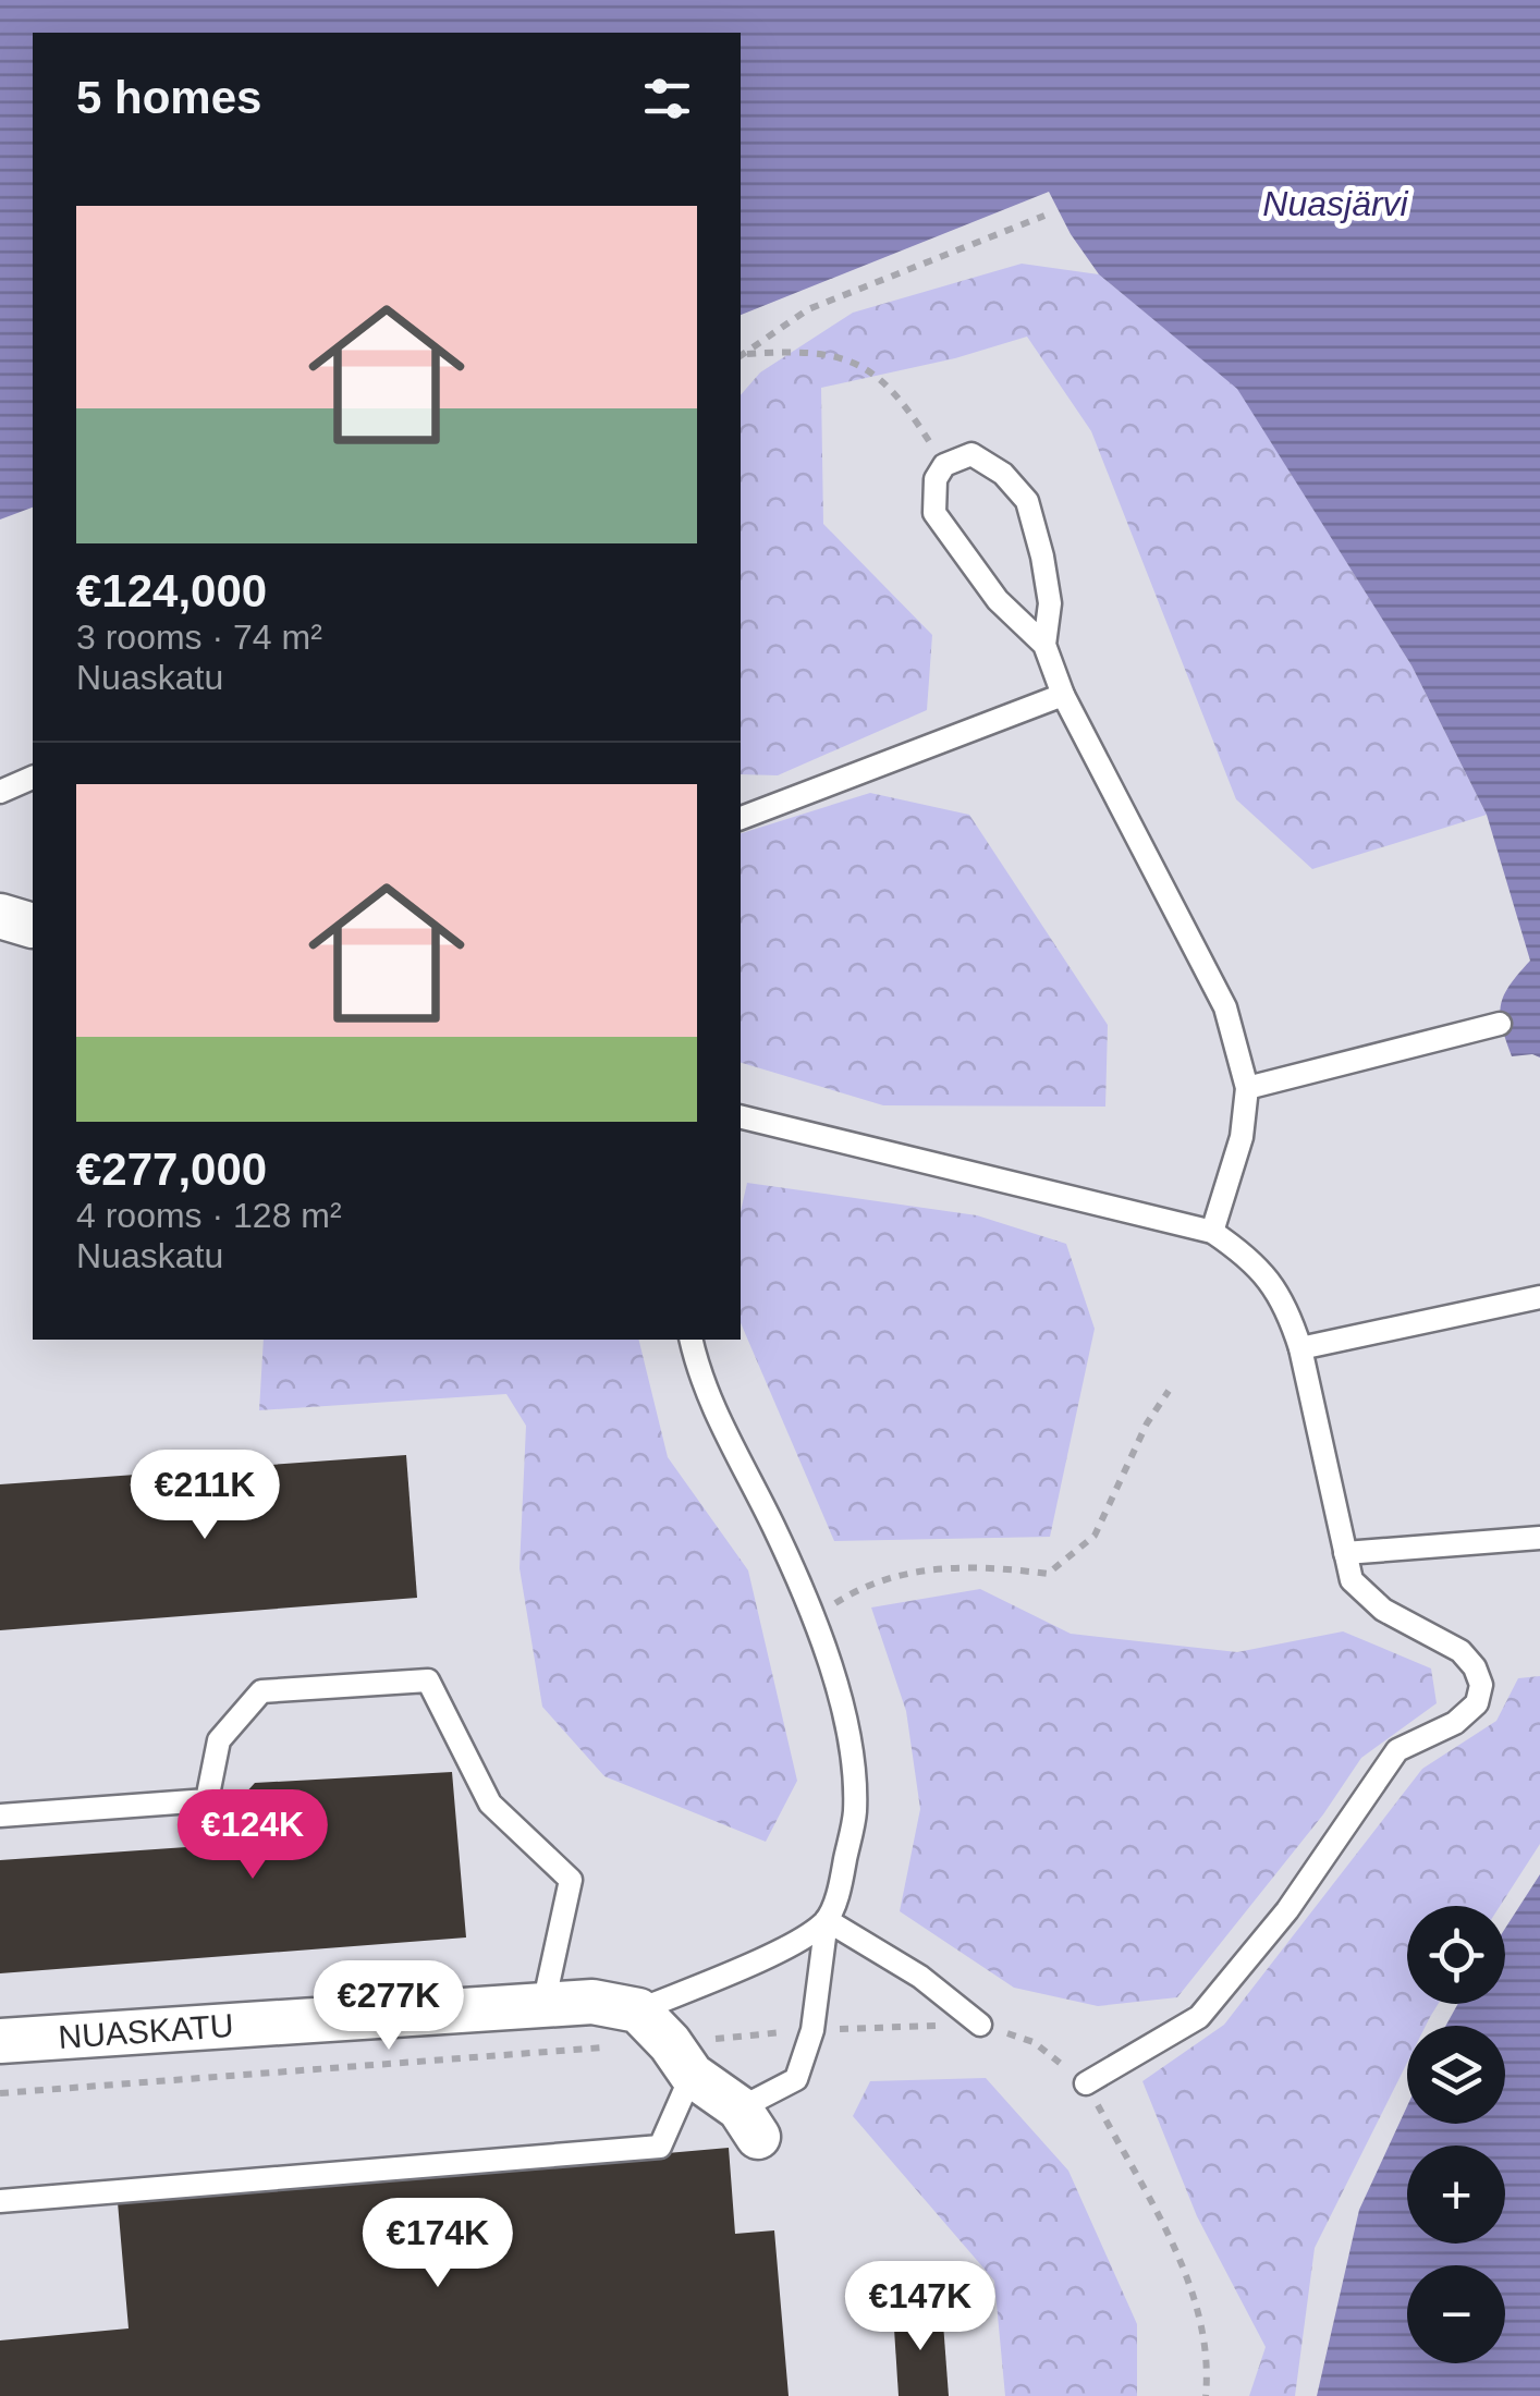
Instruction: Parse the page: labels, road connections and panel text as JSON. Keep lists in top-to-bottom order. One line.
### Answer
{"streets":{"street":["NUASKATU"]},"water":["Nuasjärvi"],"page":{"heading":"5 homes","list":[{"name":"€124,000","note":"3 rooms · 74 m² · Nuaskatu"},{"name":"€277,000","note":"4 rooms · 128 m² · Nuaskatu"}],"price":["€211K","€124K","€277K","€174K","€147K"],"map_buttons":["+","−"]}}
